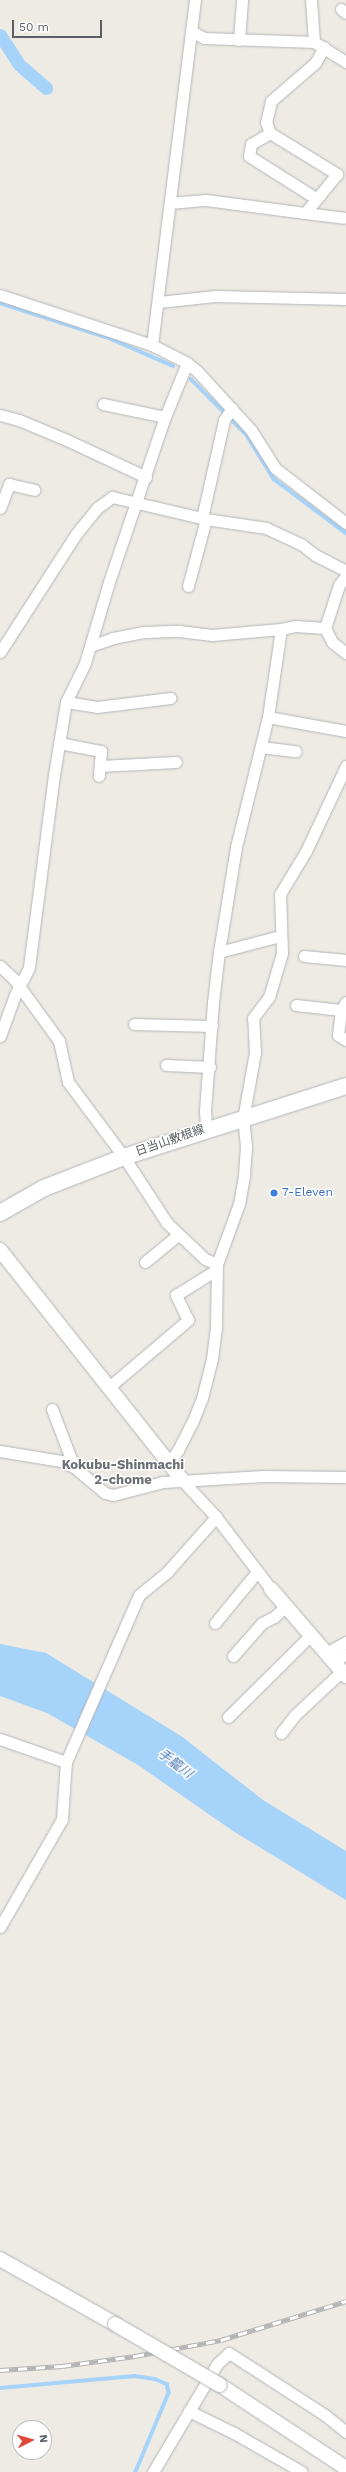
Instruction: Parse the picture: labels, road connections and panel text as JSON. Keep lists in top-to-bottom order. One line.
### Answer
{"streets":{"main road":["日当山敷根線"]},"districts":["Kokubu-Shinmachi 2-chome"],"water":["手籠川"],"places":["7-Eleven"],"scale_bar":"50 m","north":"right"}
